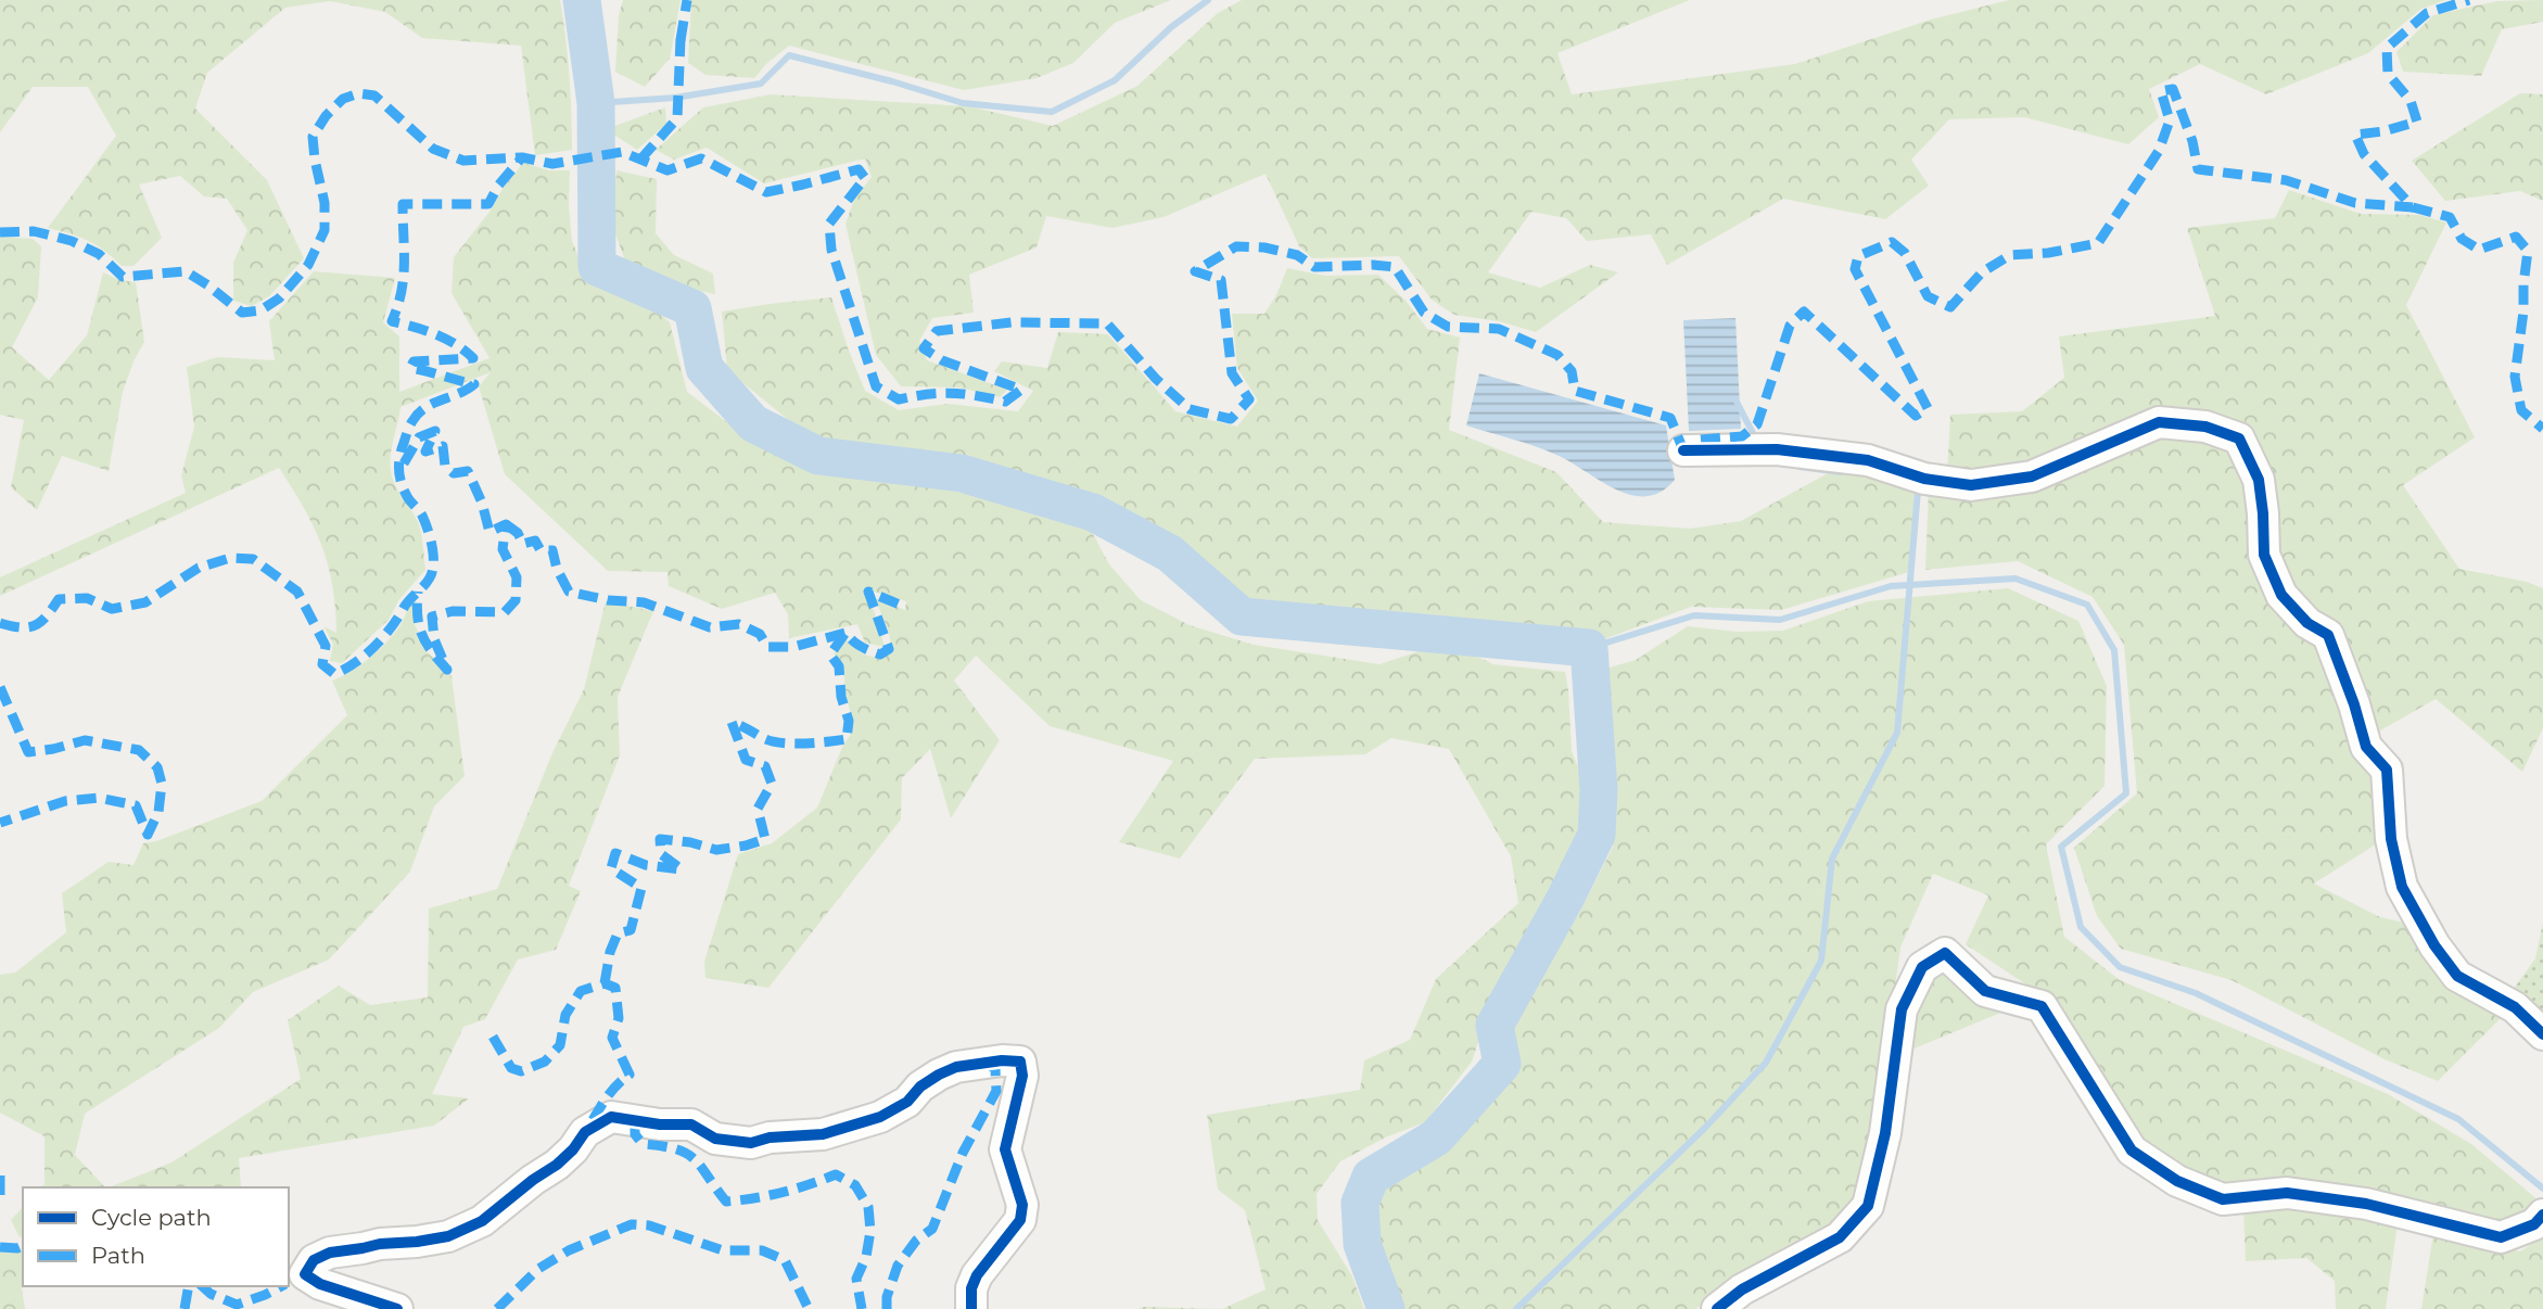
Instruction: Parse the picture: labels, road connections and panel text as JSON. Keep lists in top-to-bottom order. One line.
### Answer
{"legend":["Cycle path","Path"]}
